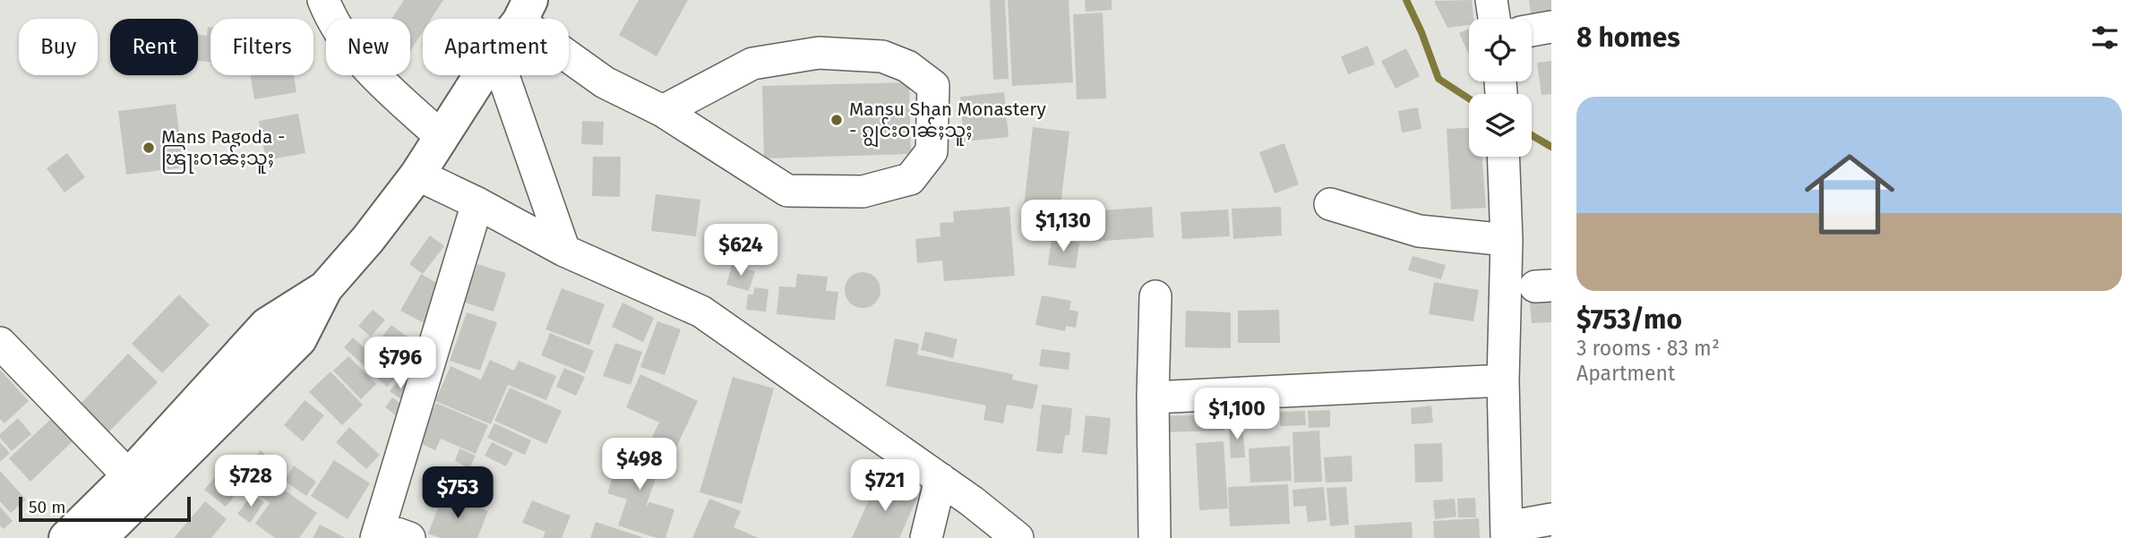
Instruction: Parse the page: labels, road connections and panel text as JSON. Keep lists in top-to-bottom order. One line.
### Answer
{"places":["Mansu Shan Monastery - ၵျွင်းဝၢၼ်ႈသူႈ","Mans Pagoda - ၽြႃးဝၢၼ်ႈသူႈ"],"scale_bar":"50 m","page":{"heading":"8 homes","chip":["Buy","Rent","Filters","New","Apartment"],"list":[{"name":"$753/mo","note":"3 rooms · 83 m² · Apartment"}],"price":["$1,130","$624","$796","$1,100","$498","$728","$721","$753"],"scale":"50 m"}}
